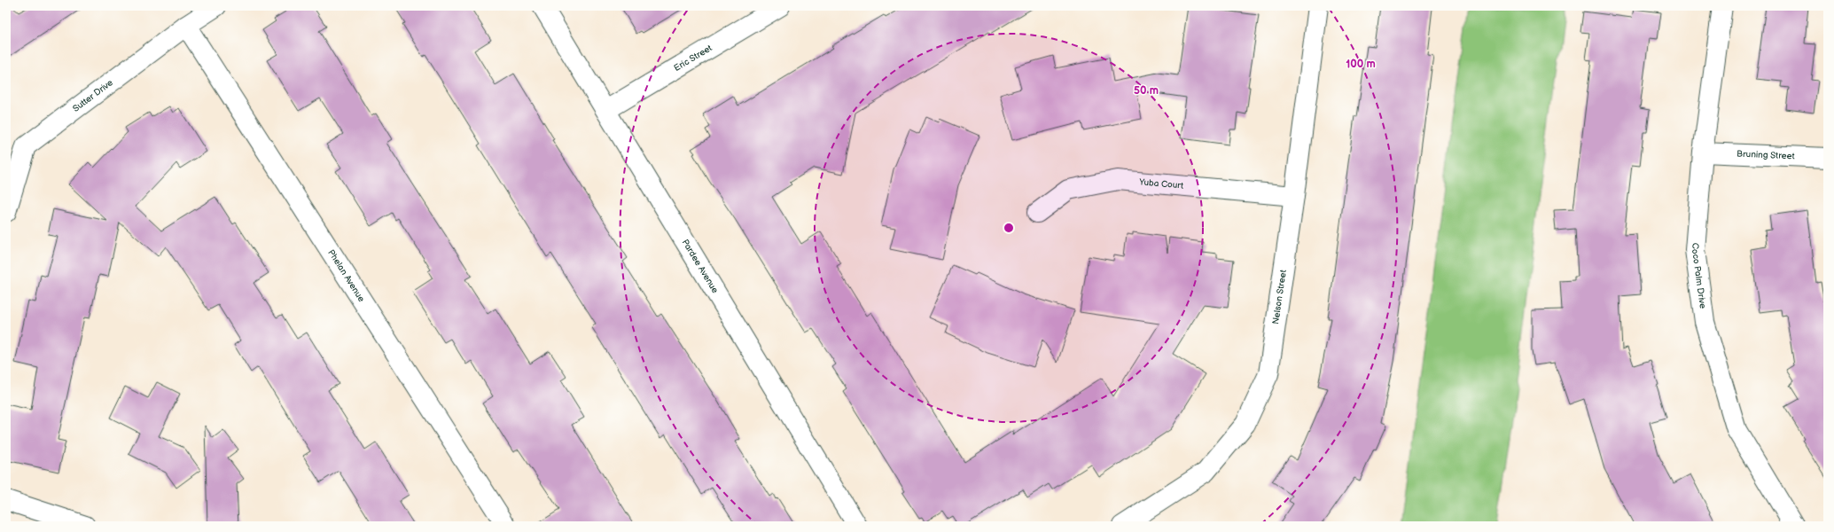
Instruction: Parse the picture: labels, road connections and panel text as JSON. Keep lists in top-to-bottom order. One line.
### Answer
{"streets":{"street":["Eric Street","Sutter Drive","Bruning Street","Yuba Court","Pardee Avenue","Phelan Avenue","Coco Palm Drive","Nelson Street"]},"crossings":[["Eric Street","Pardee Avenue"],["Sutter Drive","Phelan Avenue"],["Bruning Street","Coco Palm Drive"],["Yuba Court","Nelson Street"]],"rings":["100 m","50 m"]}
